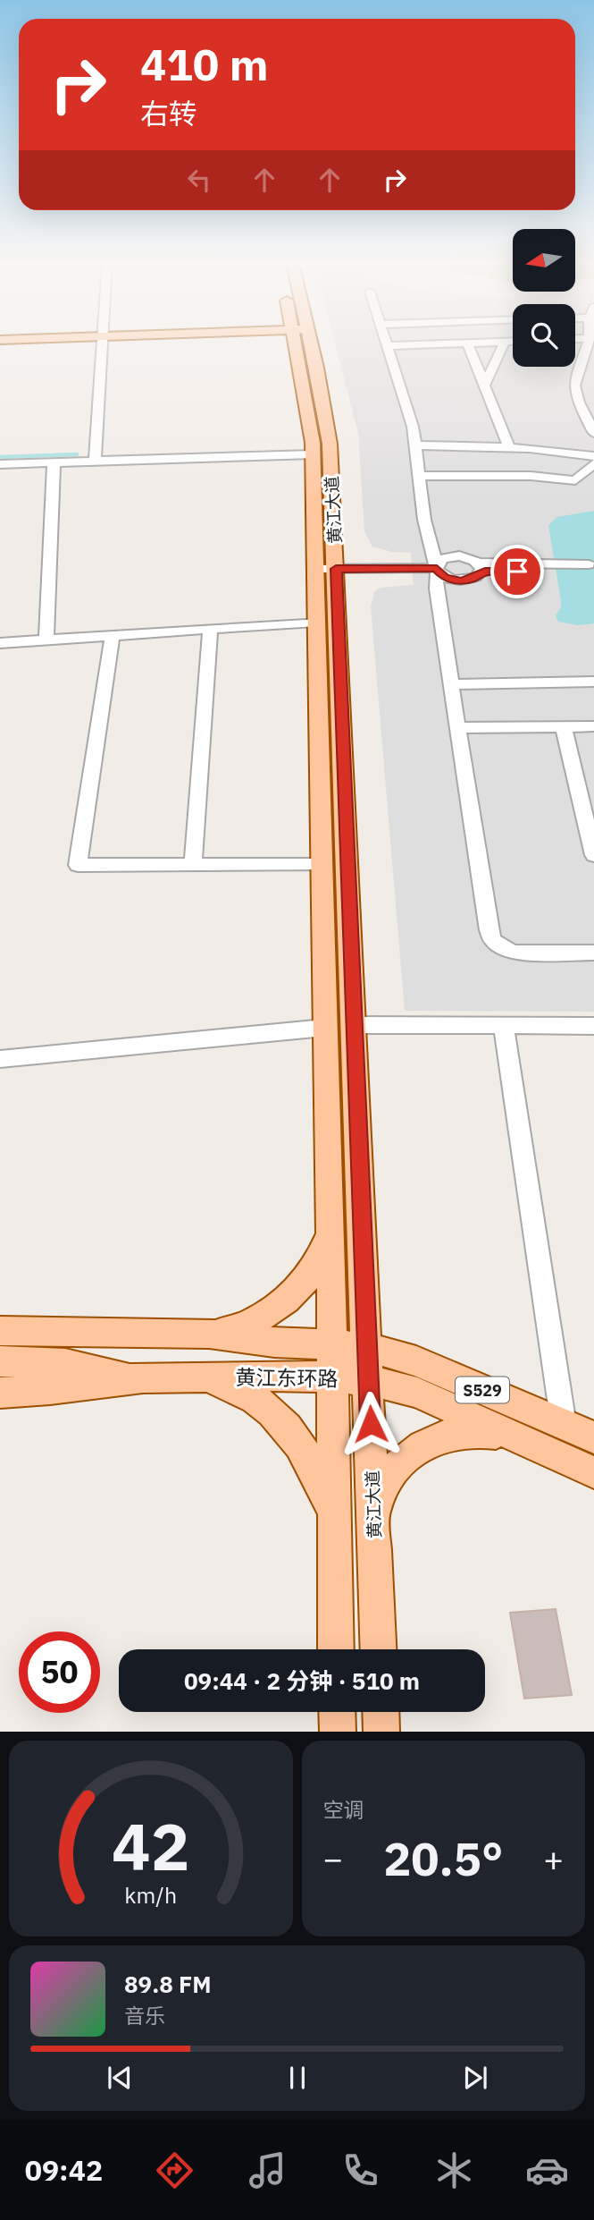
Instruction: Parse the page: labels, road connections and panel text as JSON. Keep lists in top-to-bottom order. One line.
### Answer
{"streets":{"main road":["黄江大道","黄江东环路","S529"]},"crossings":[["黄江大道","黄江东环路"]],"north":"left","page":{"turn":["410 m","右转"],"limit":"50","trip":"09:44 · 2 分钟 · 510 m","tile":"空调","heat":["−","20.5°","+"],"song":["89.8 FM","音乐"],"tabs":"09:42","gauge":["42","km/h"]}}
